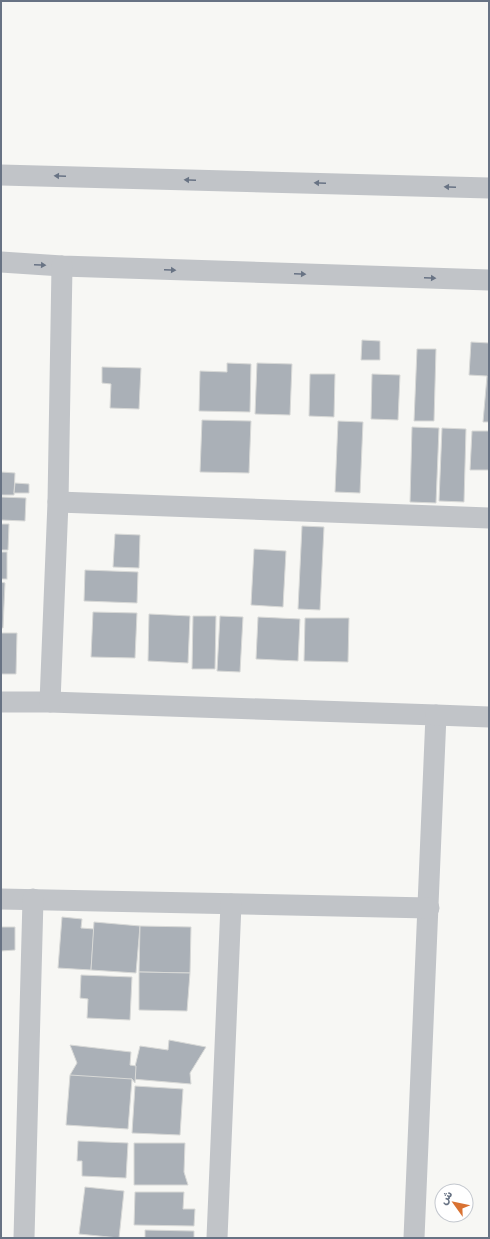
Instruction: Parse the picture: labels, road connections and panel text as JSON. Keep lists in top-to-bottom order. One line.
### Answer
{"north":"top left"}
